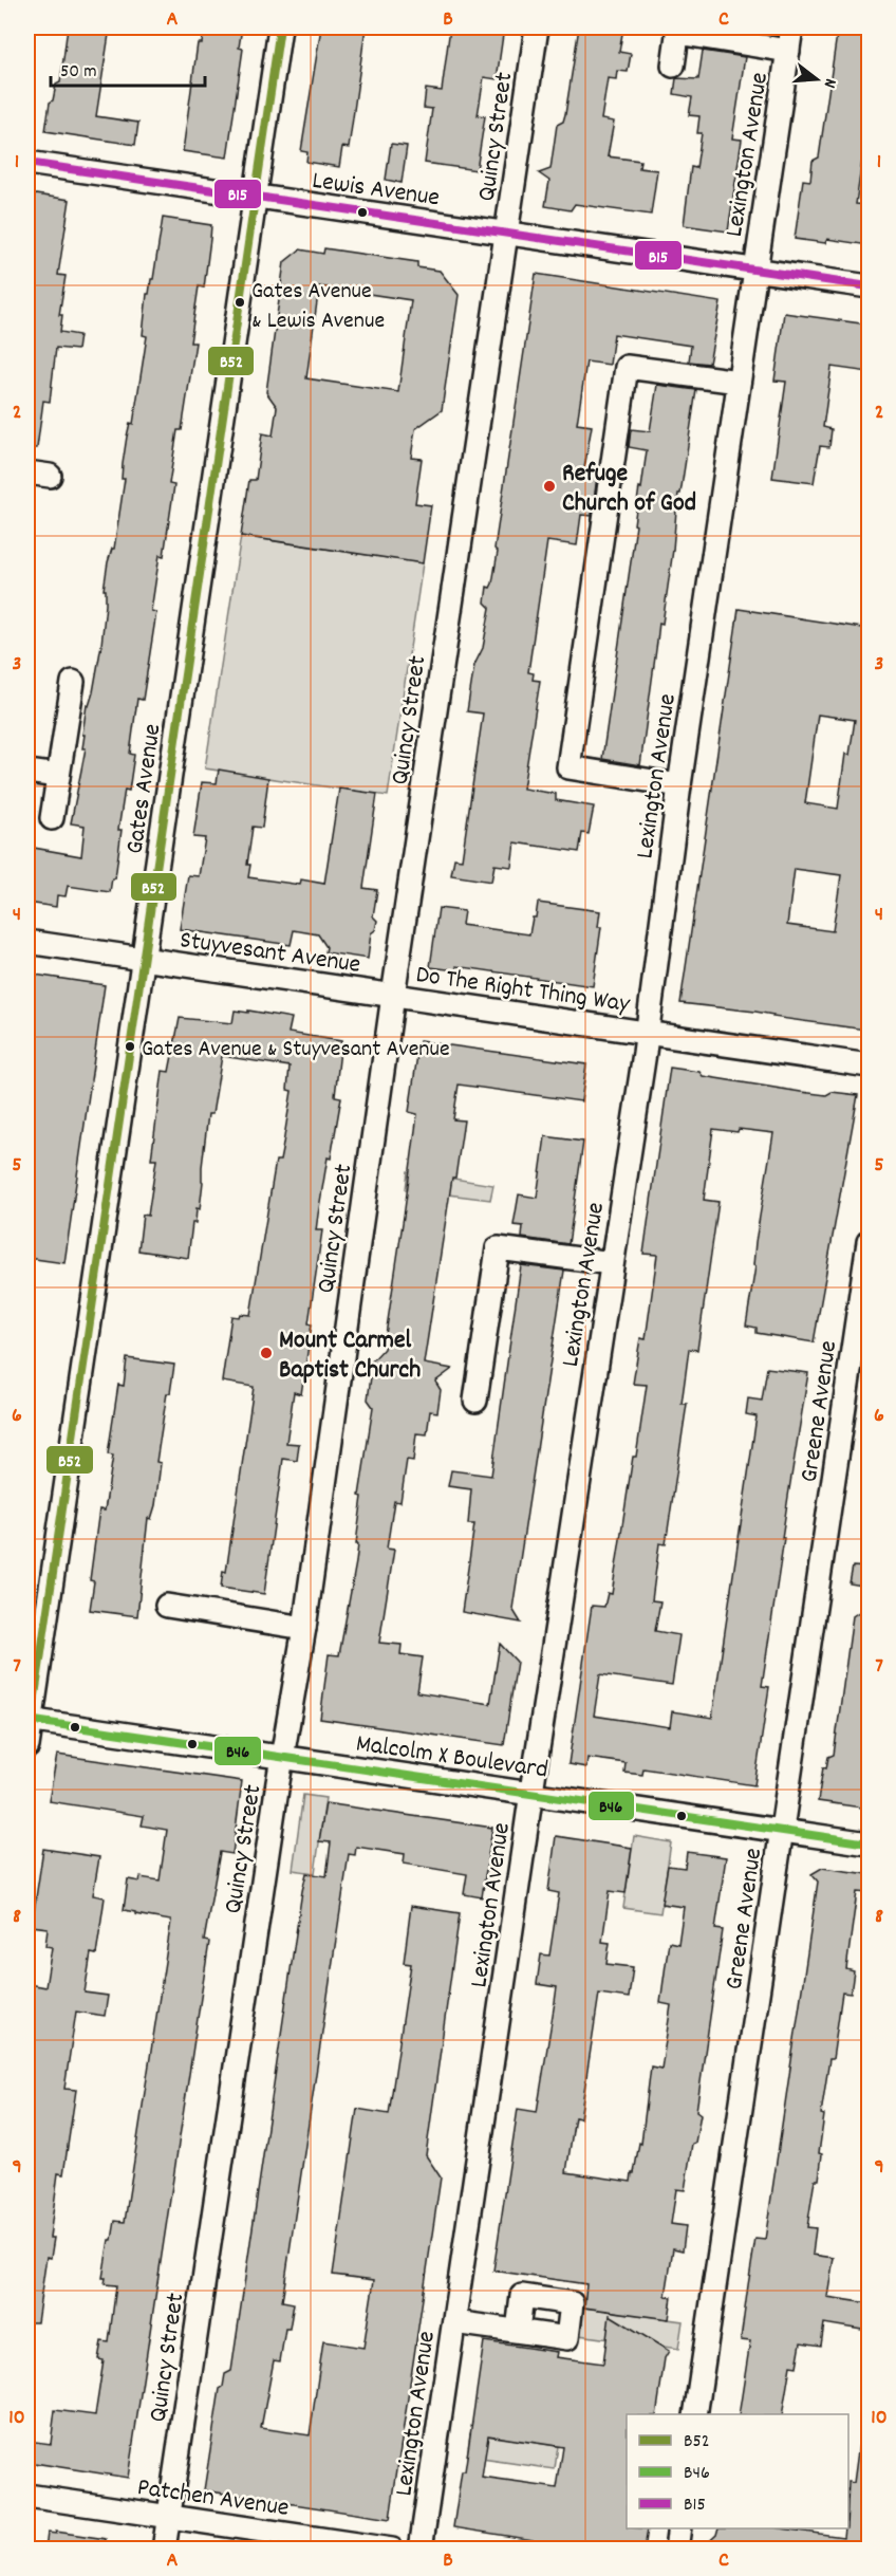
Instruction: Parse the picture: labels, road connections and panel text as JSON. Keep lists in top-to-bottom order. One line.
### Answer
{"streets":{"street":["Quincy Street","Lexington Avenue","Lewis Avenue","Gates Avenue","Stuyvesant Avenue","Do The Right Thing Way","Greene Avenue","Malcolm X Boulevard","Patchen Avenue"]},"crossings":[["Quincy Street","Lewis Avenue"],["Quincy Street","Stuyvesant Avenue"],["Quincy Street","Do The Right Thing Way"],["Quincy Street","Malcolm X Boulevard"],["Quincy Street","Patchen Avenue"],["Lexington Avenue","Lewis Avenue"],["Lexington Avenue","Do The Right Thing Way"],["Lexington Avenue","Malcolm X Boulevard"],["Lewis Avenue","Gates Avenue"],["Gates Avenue","Stuyvesant Avenue"],["Gates Avenue","Malcolm X Boulevard"],["Stuyvesant Avenue","Do The Right Thing Way"],["Greene Avenue","Malcolm X Boulevard"]],"places":["Gates Avenue & Lewis Avenue","Refuge Church of God","Gates Avenue & Stuyvesant Avenue","Mount Carmel Baptist Church"],"lines":["transit line B52","transit line B15","transit line B46"],"legend":["B52","B46","B15"],"scale_bar":"50 m","north":"right","grid":{"columns":["A","B","C"],"rows":["1","2","3","4","5","6","7","8","9","10"]}}
